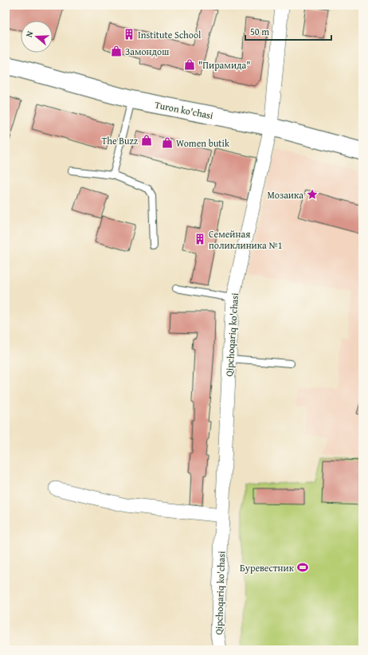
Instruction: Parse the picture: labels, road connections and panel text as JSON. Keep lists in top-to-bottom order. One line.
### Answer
{"streets":{"main road":["Turon ko'chasi"],"street":["Qipchoqariq ko'chasi"]},"crossings":[["Turon ko'chasi","Qipchoqariq ko'chasi"]],"places":{"building":["Institute School","Семейная поликлиника №1"],"shop":["Замондош","\"Пирамида\"","The Buzz","Women butik"],"place":["Мозаика"],"sports":["Буревестник"]},"scale_bar":"50 m","north":"left"}
